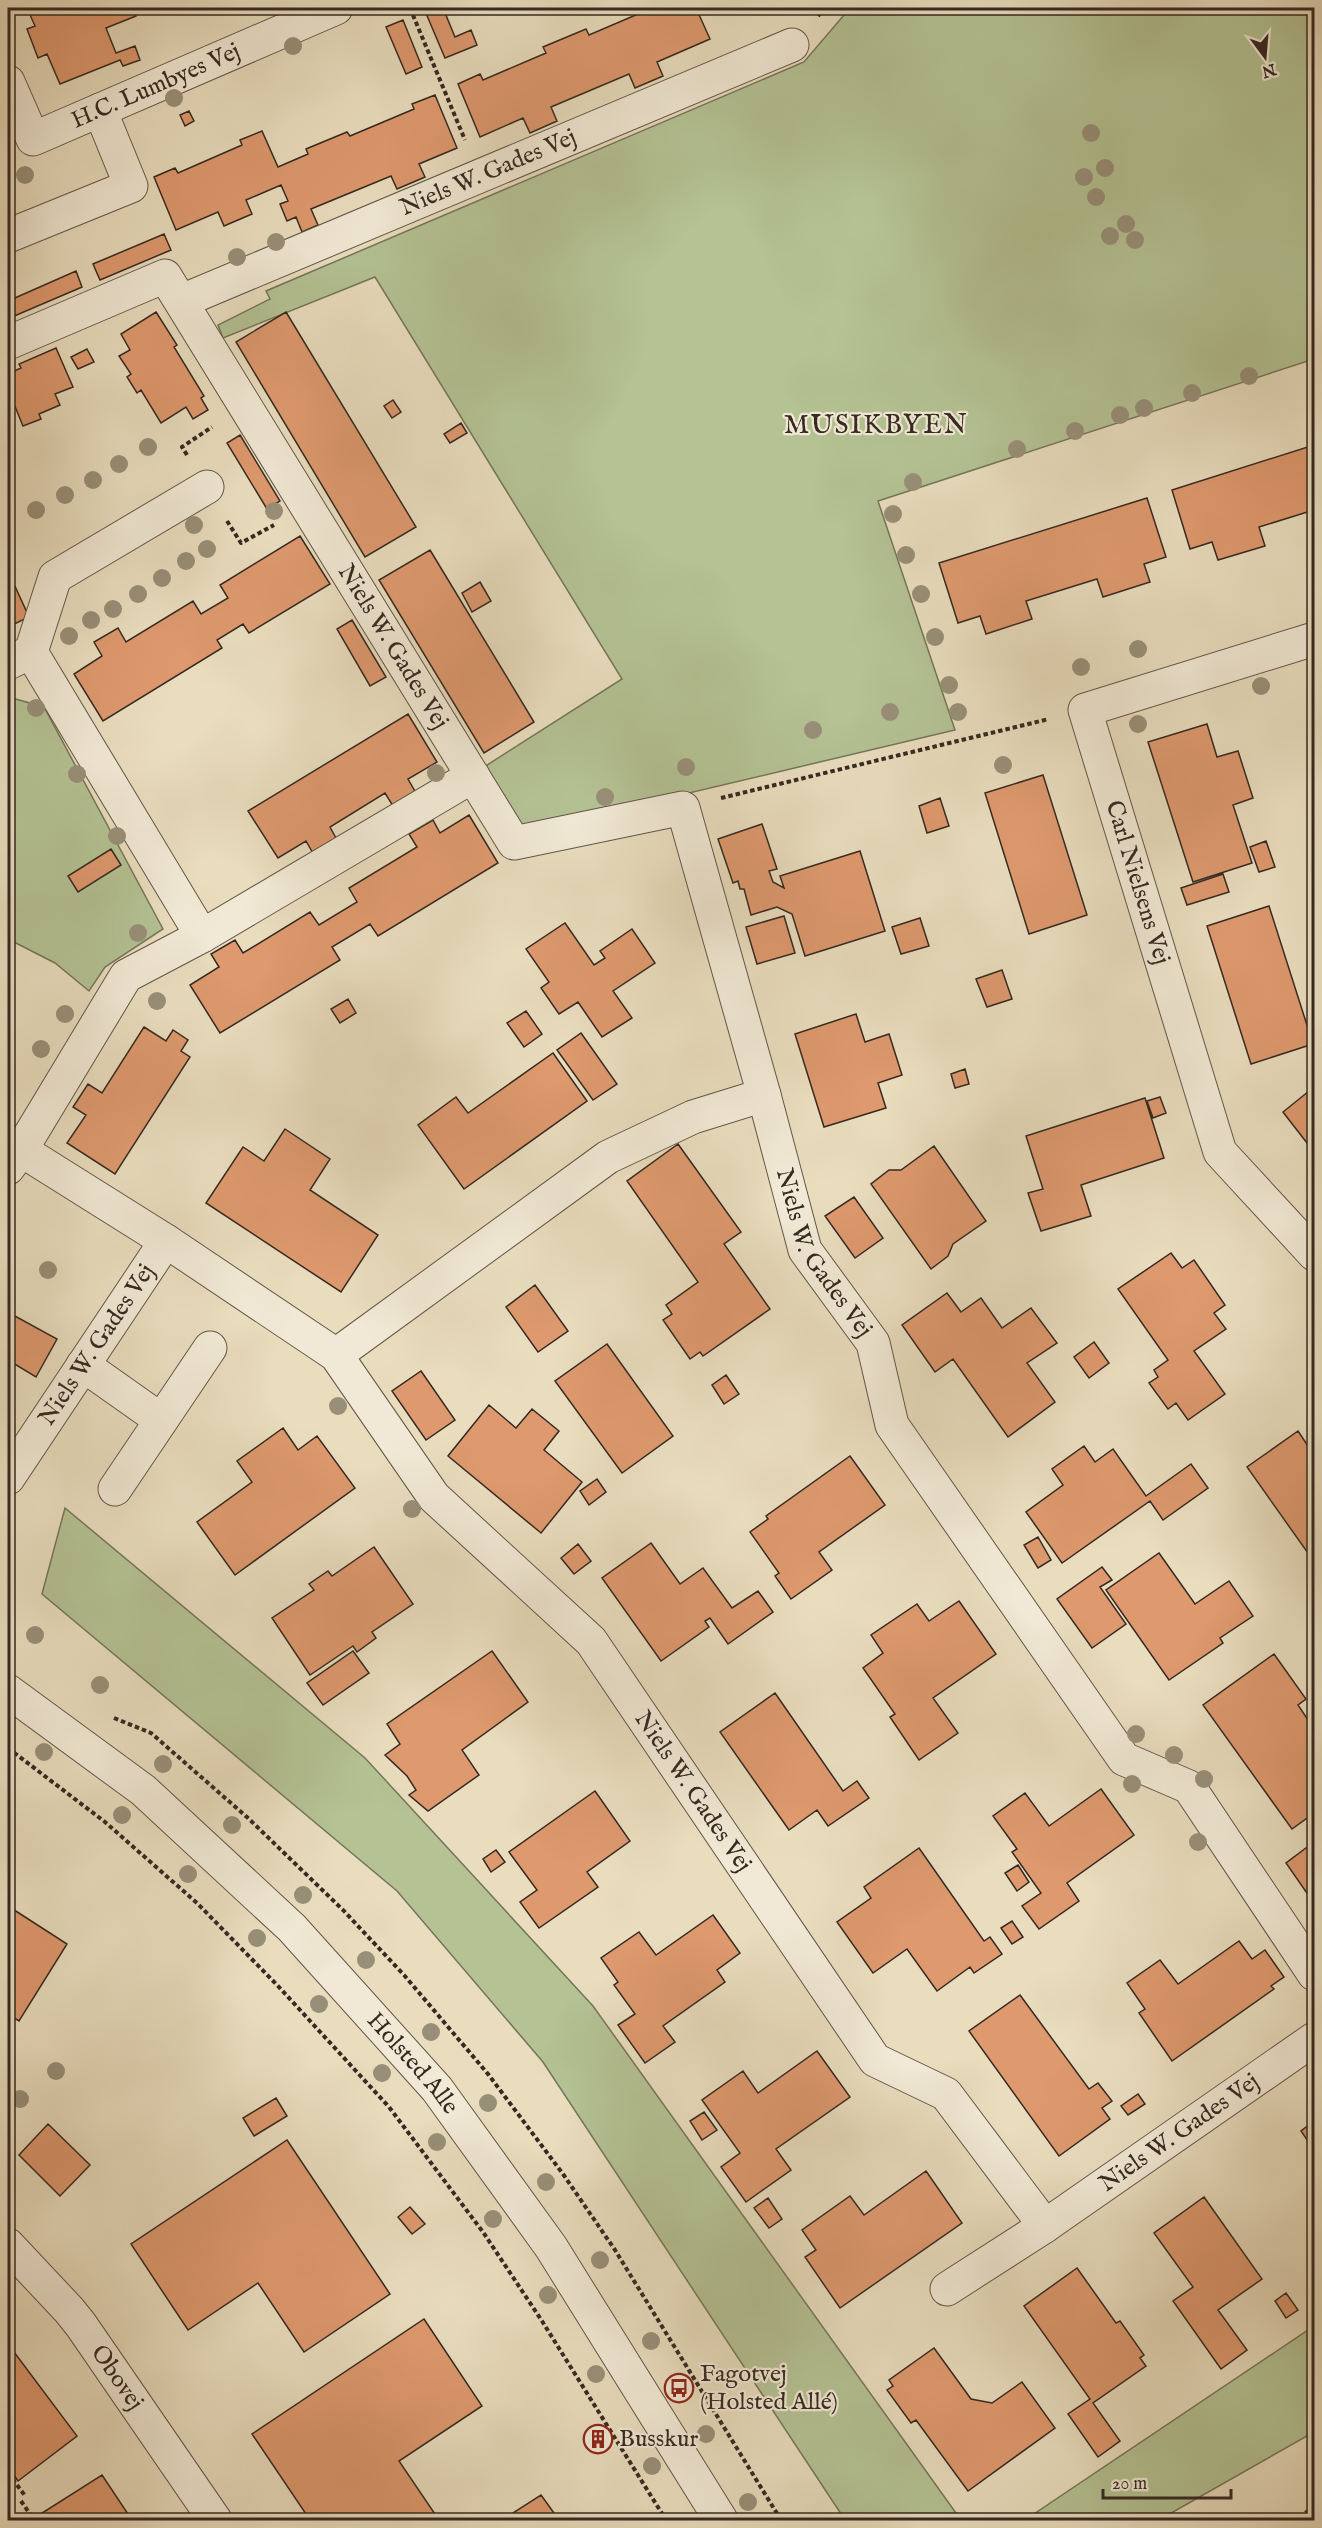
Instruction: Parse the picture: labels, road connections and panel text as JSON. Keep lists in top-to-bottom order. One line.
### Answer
{"streets":{"street":["H.C. Lumbyes Vej","Niels W. Gades Vej","Carl Nielsens Vej","Holsted Alle","Obovej"]},"districts":["MUSIKBYEN"],"places":{"bus stop":["Fagotvej (Holsted Allé)"],"building":["Busskur"]},"scale_bar":"20 m","north":"bottom"}
